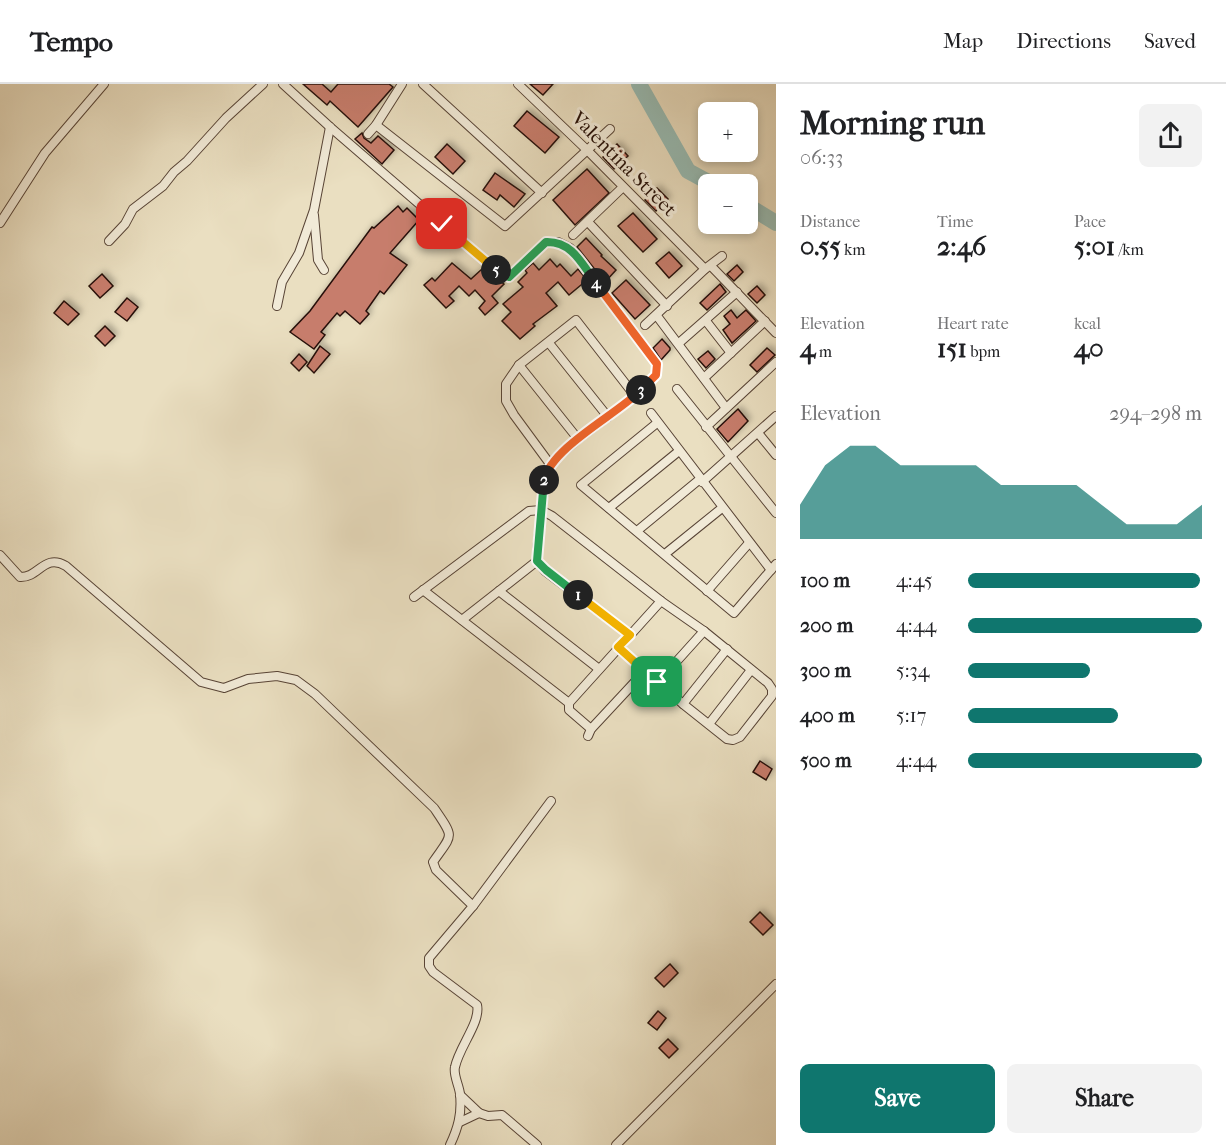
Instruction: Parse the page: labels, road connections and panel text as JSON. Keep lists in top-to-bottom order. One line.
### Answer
{"streets":{"street":["Valentina Street"]},"page":{"header":"Tempo","nav":["Map","Directions","Saved"],"heading":["Morning run","06:33"],"map_buttons":["+","−"],"stats":[["Distance","0.55 km"],["Time","2:46"],["Pace","5:01 /km"],["Elevation","4 m"],["Heart rate","151 bpm"],["kcal","40"]],"pins":["5","4","3","2","1"],"chart":["Elevation","294–298 m"],"list":[{"name":"100 m","note":"4:45"},{"name":"200 m","note":"4:44"},{"name":"300 m","note":"5:34"},{"name":"400 m","note":"5:17"},{"name":"500 m","note":"4:44"}],"buttons":["Save","Share"]}}
